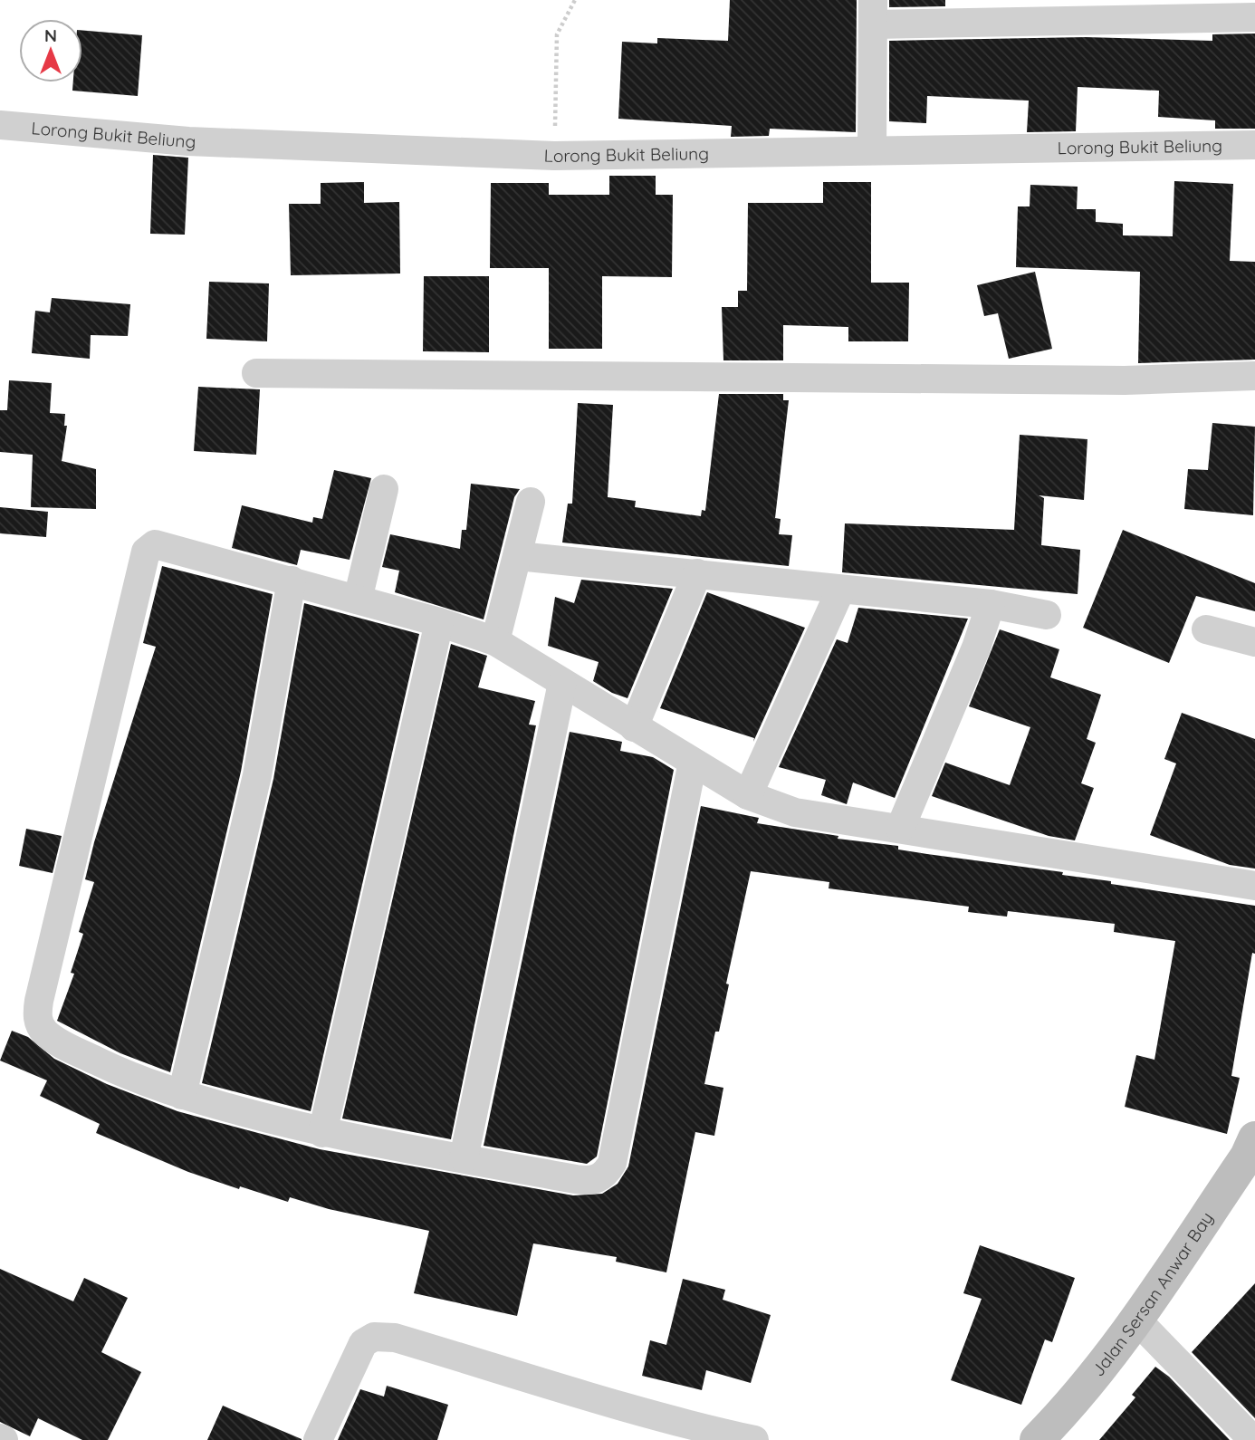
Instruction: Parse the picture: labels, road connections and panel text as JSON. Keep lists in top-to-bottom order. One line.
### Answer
{"streets":{"main road":["Jalan Sersan Anwar Bay"],"street":["Lorong Bukit Beliung"]},"north":"top"}
